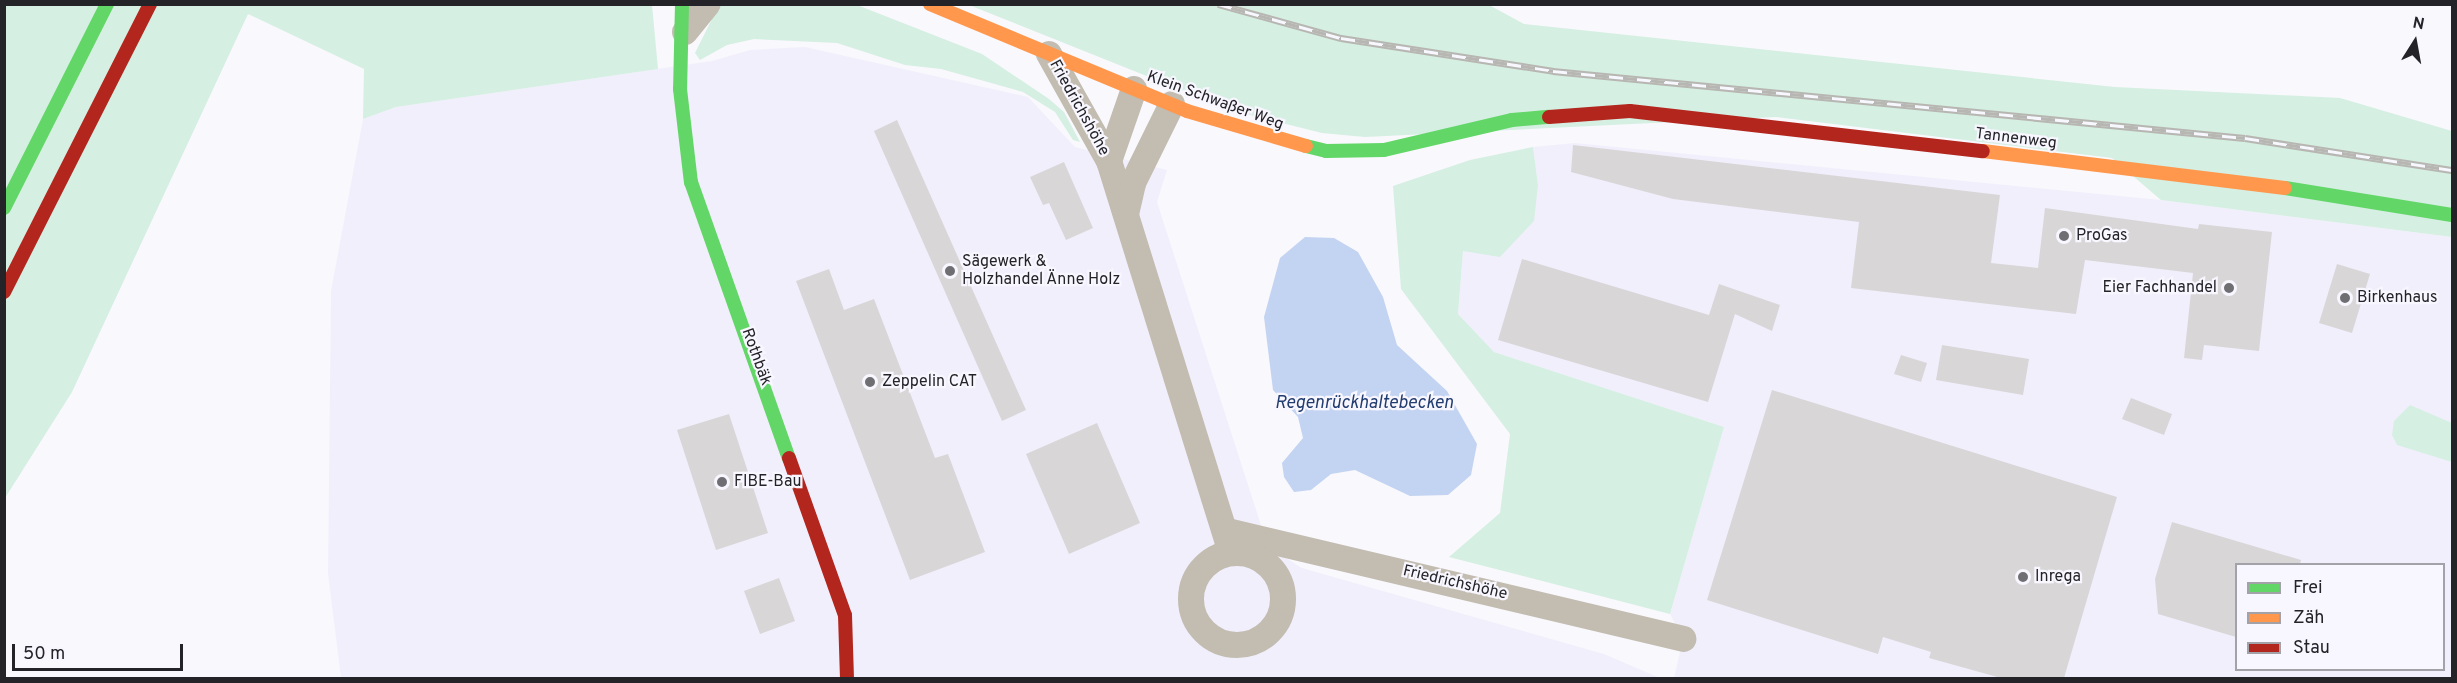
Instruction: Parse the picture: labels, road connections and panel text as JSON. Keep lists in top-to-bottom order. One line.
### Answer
{"streets":{"main road":["Klein Schwaßer Weg","Tannenweg","Rothbäk"],"street":["Friedrichshöhe"]},"crossings":[["Klein Schwaßer Weg","Friedrichshöhe"],["Klein Schwaßer Weg","Tannenweg"]],"water":["Regenrückhaltebecken"],"places":["ProGas","Sägewerk & Holzhandel Änne Holz","Eier Fachhandel","Birkenhaus","Zeppelin CAT","FIBE-Bau","Inrega"],"legend":["Frei","Zäh","Stau"],"scale_bar":"50 m","north":"top"}
